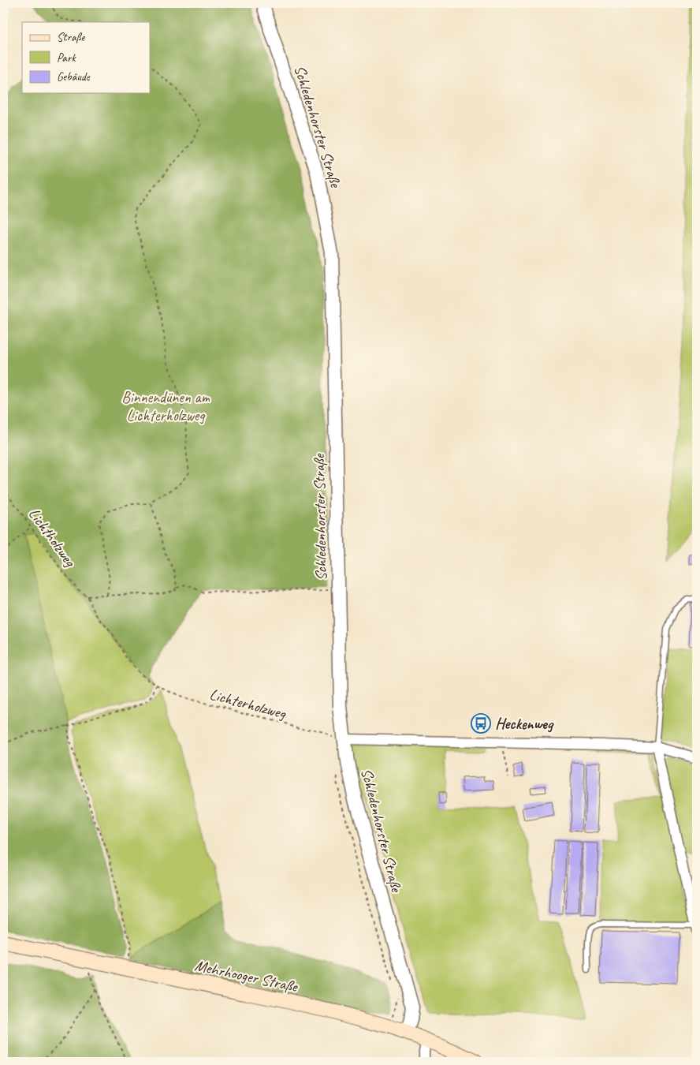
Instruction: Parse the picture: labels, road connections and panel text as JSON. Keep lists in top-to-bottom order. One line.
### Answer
{"streets":{"main road":["Mehrhooger Straße"],"street":["Schledenhorster Straße"],"path":["Lichtholzweg","Lichterholzweg"]},"crossings":[["Schledenhorster Straße","Lichterholzweg"],["Schledenhorster Straße","Mehrhooger Straße"],["Lichtholzweg","Lichterholzweg"]],"parks":["Binnendünen am Lichterholzweg"],"places":{"bus stop":["Heckenweg"]},"legend":["Straße","Park","Gebäude"]}
